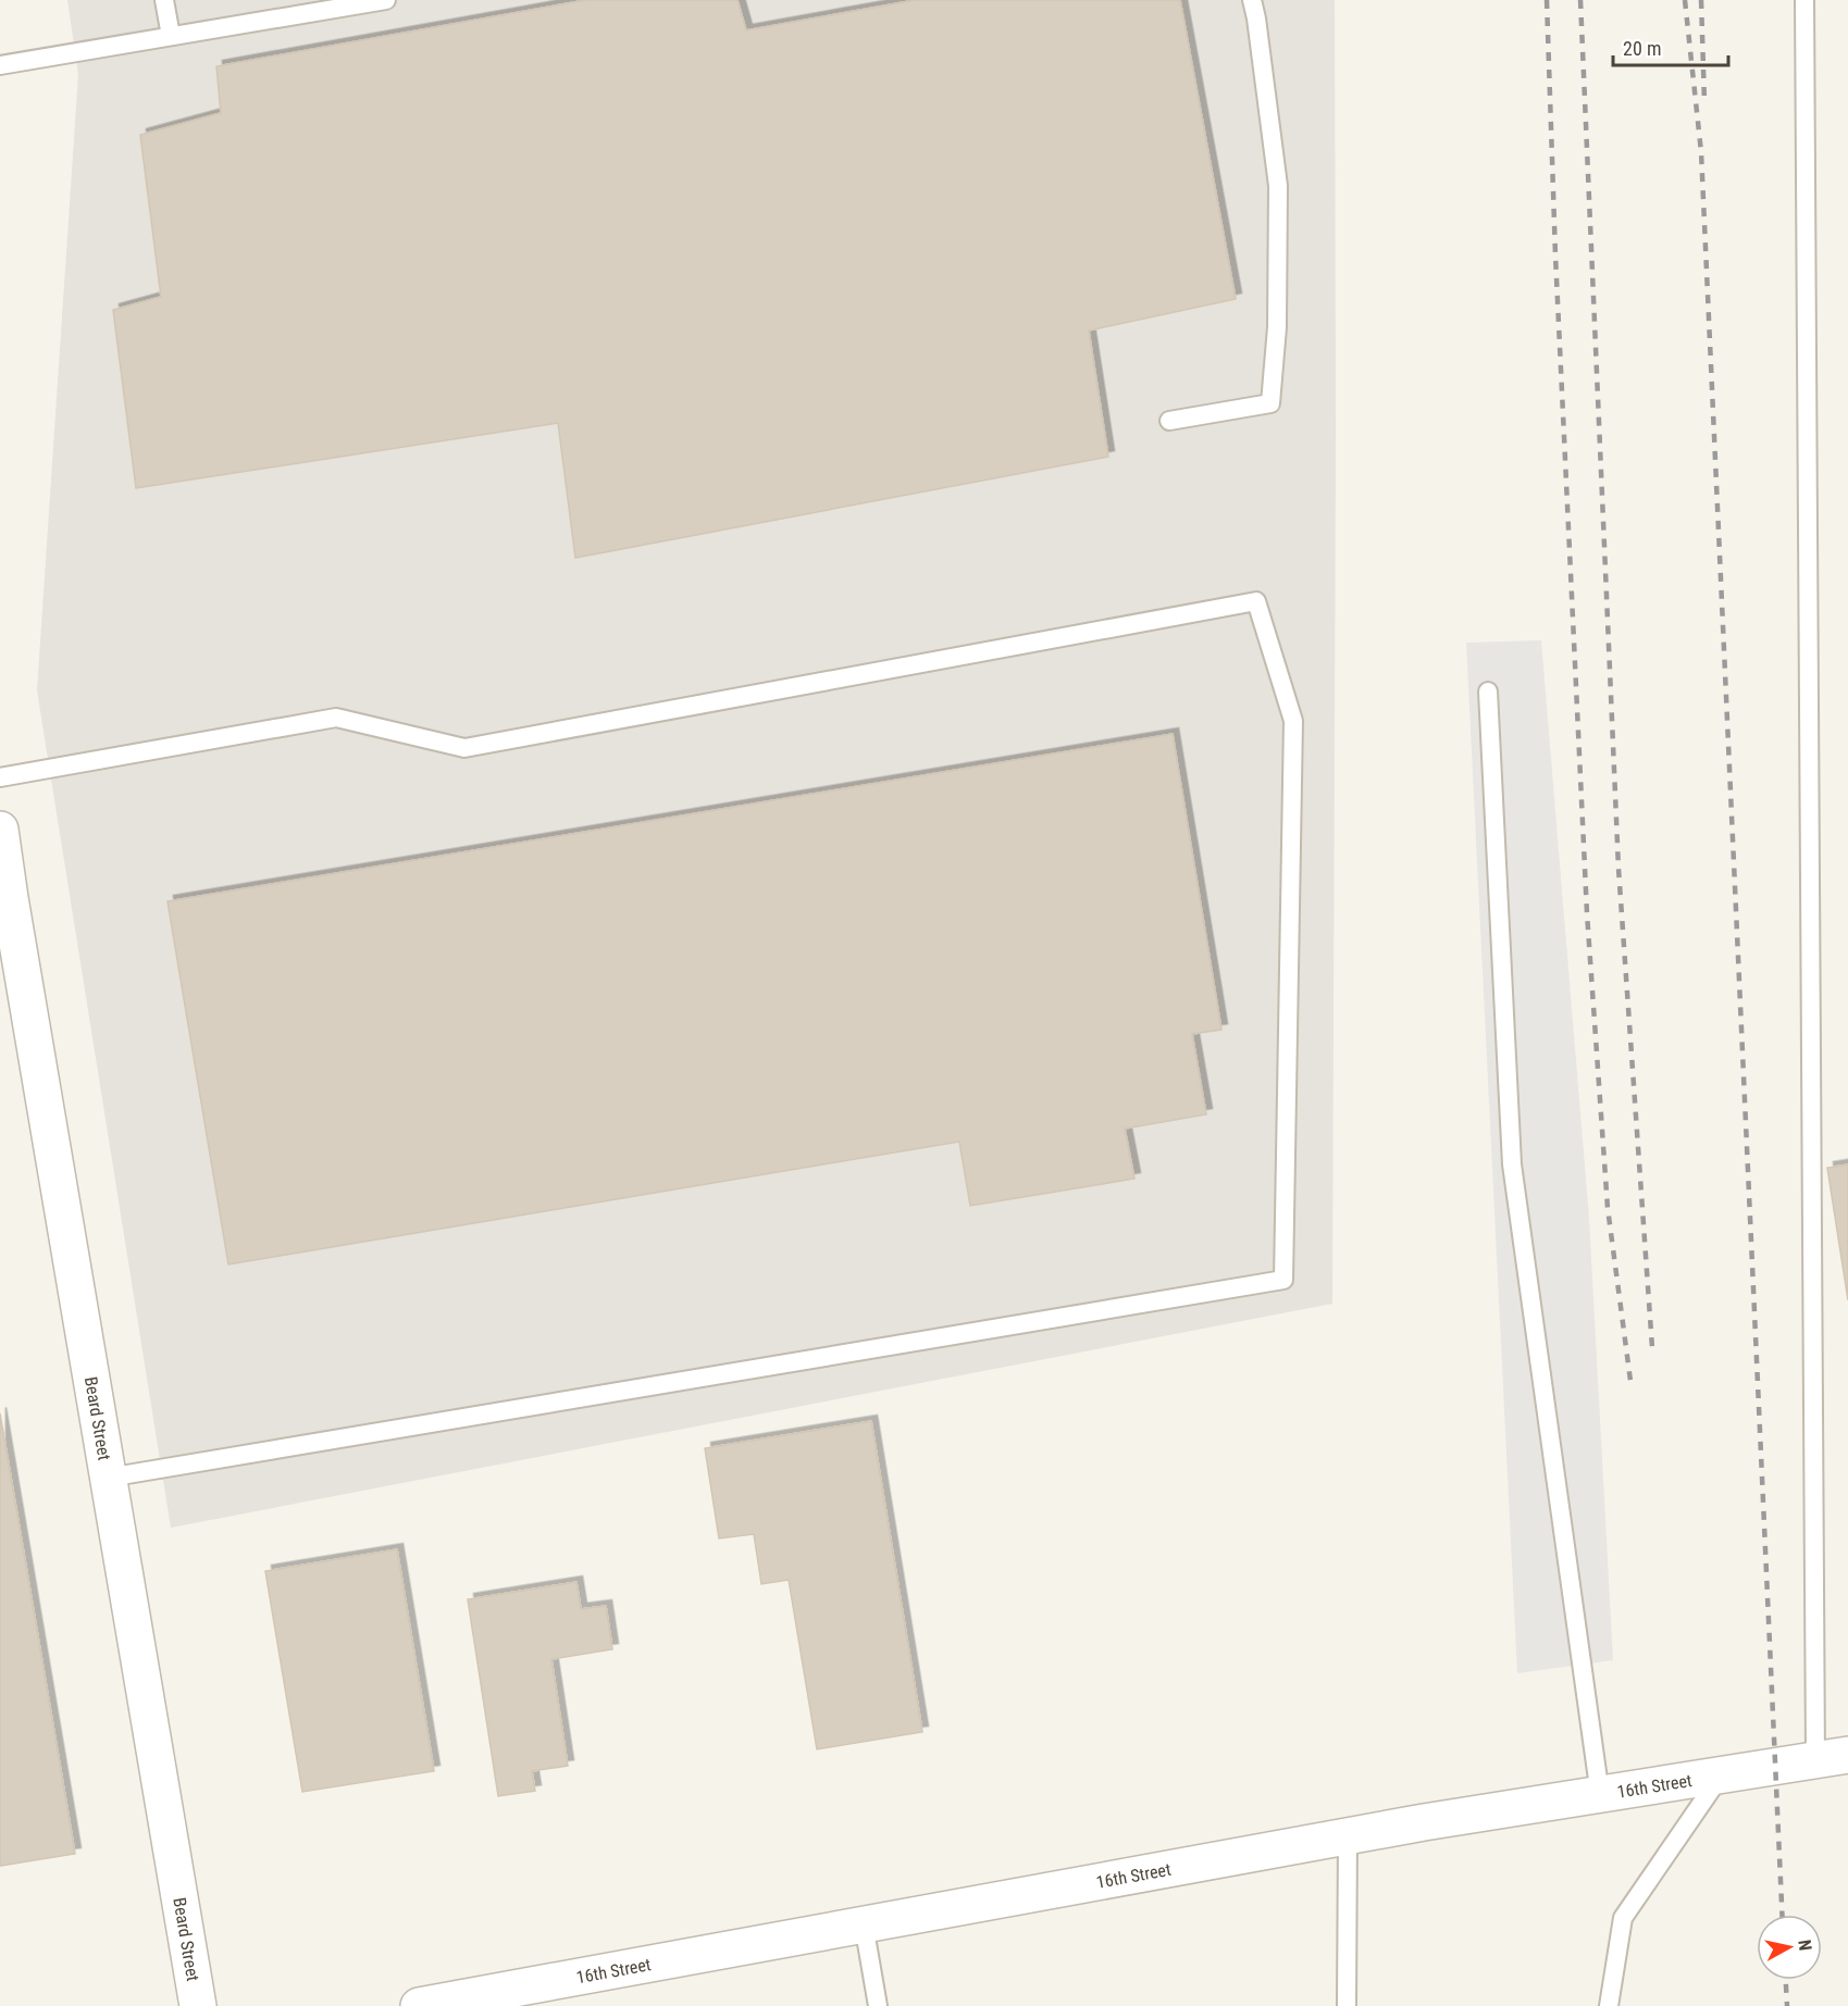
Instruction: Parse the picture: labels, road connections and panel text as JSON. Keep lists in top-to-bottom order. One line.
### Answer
{"streets":{"street":["Beard Street","16th Street"]},"scale_bar":"20 m","north":"right"}
